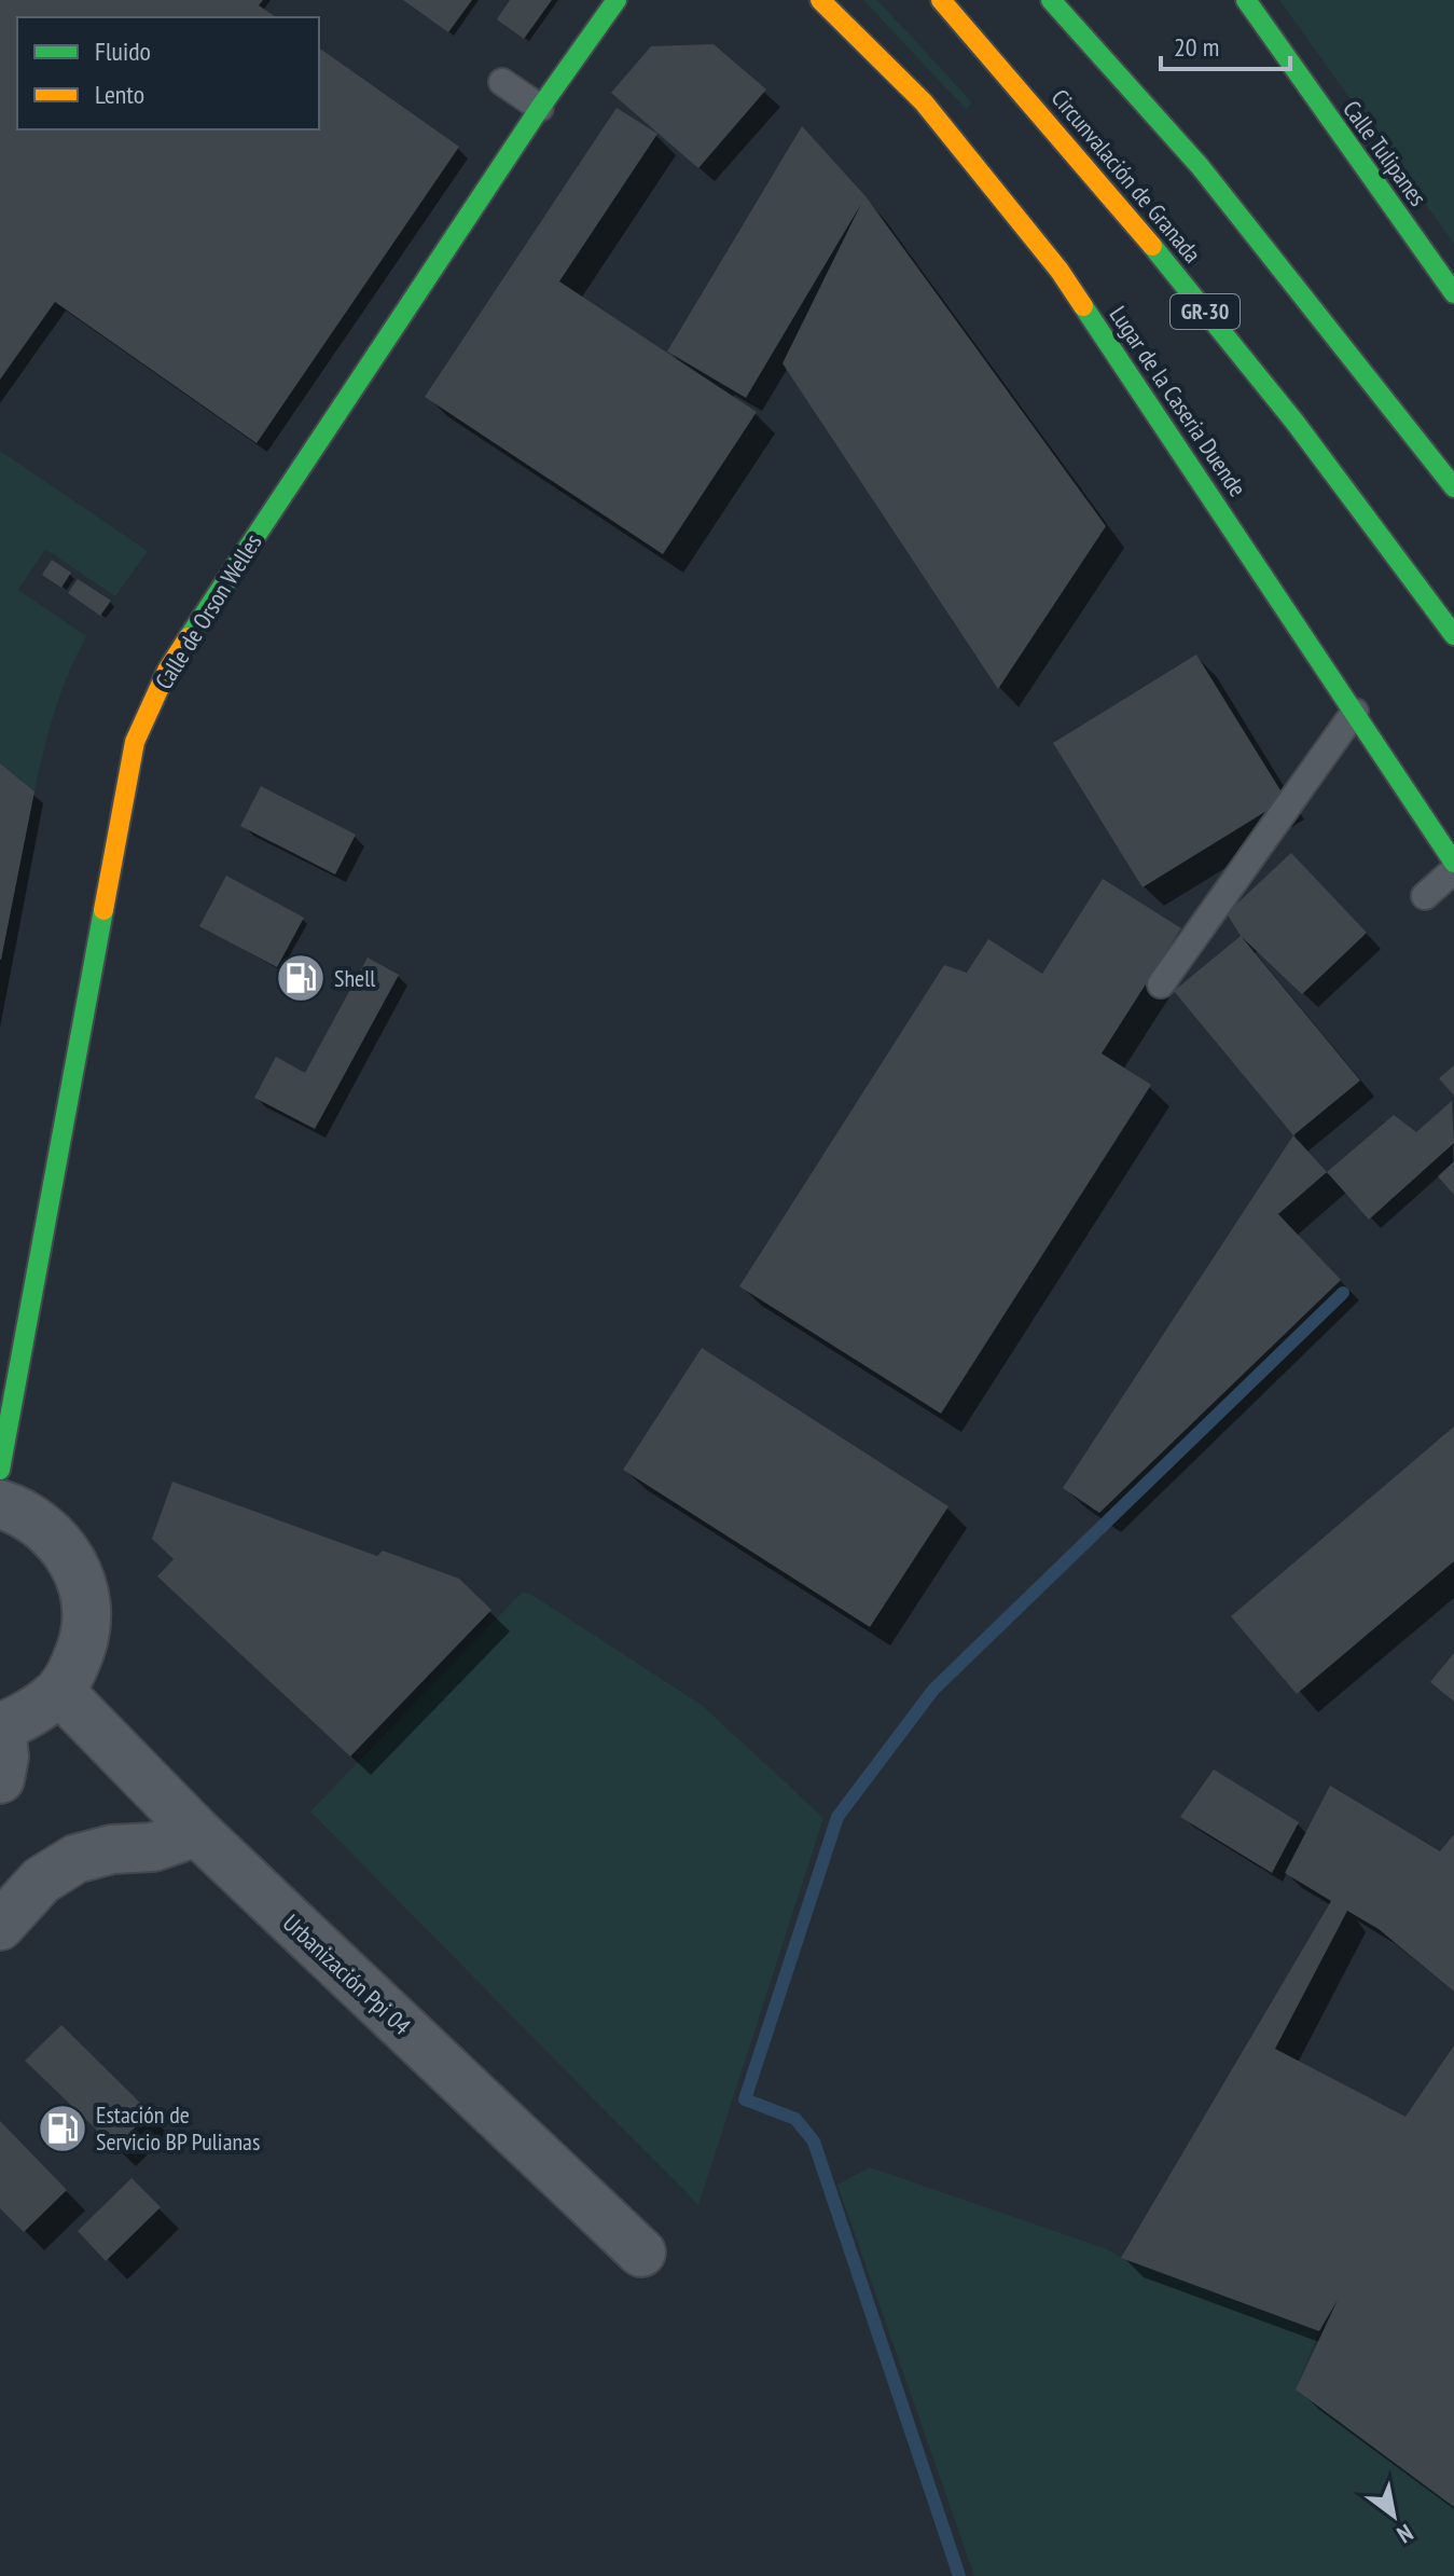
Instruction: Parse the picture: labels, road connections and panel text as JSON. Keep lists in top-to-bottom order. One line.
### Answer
{"streets":{"main road":["Calle Tulipanes","Circunvalación de Granada","GR-30","Lugar de la Caseria Duende","Calle de Orson Welles"],"street":["Urbanización Ppi 04"]},"places":{"fuel station":["Shell","Estación de Servicio BP Pulianas"]},"legend":["Fluido","Lento"],"scale_bar":"20 m","north":"bottom right"}
